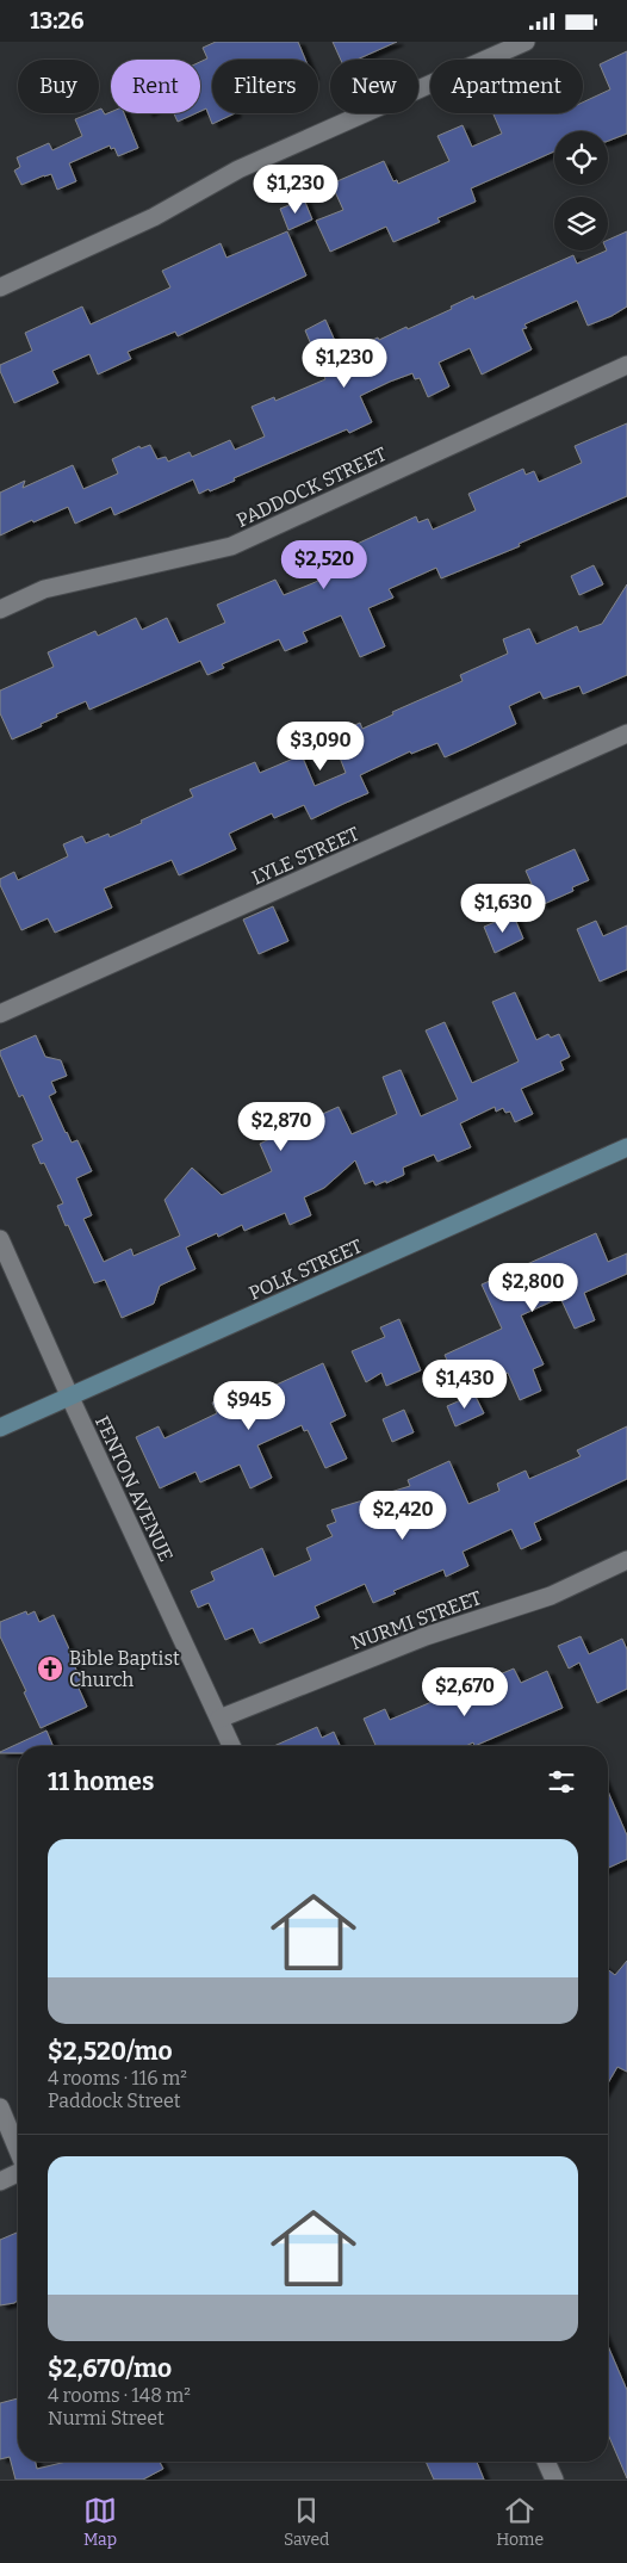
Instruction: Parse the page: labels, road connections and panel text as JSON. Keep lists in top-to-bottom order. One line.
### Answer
{"streets":{"street":["PADDOCK STREET","LYLE STREET","POLK STREET","FENTON AVENUE","NURMI STREET"]},"crossings":[["POLK STREET","FENTON AVENUE"],["FENTON AVENUE","NURMI STREET"]],"places":{"church":["Bible Baptist Church"]},"page":{"status":"13:26","chip":["Buy","Rent","Filters","New","Apartment"],"price":["$1,230","$1,230","$2,520","$3,090","$1,630","$2,870","$2,800","$1,430","$945","$2,420","$2,670"],"heading":"11 homes","list":[{"name":"$2,520/mo","note":"4 rooms · 116 m² · Paddock Street"},{"name":"$2,670/mo","note":"4 rooms · 148 m² · Nurmi Street"}],"tabs":["Map","Saved","Home"]}}
